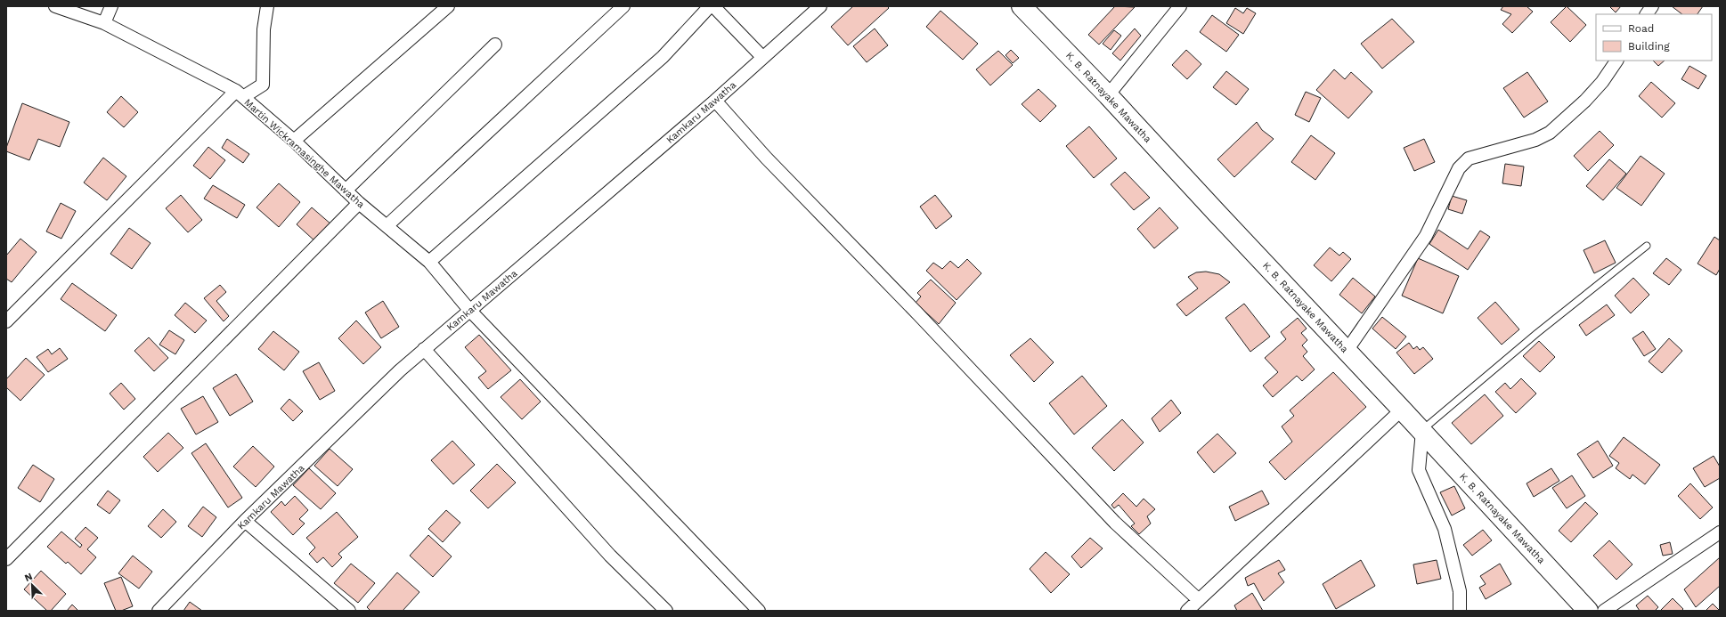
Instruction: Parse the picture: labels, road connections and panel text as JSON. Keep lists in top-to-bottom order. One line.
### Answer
{"streets":{"highway":["K. B. Ratnayake Mawatha"],"street":["Kamkaru Mawatha","Martin Wickramasinghe Mawatha"]},"crossings":[["Kamkaru Mawatha","Martin Wickramasinghe Mawatha"]],"legend":["Road","Building"],"north":"top left"}
